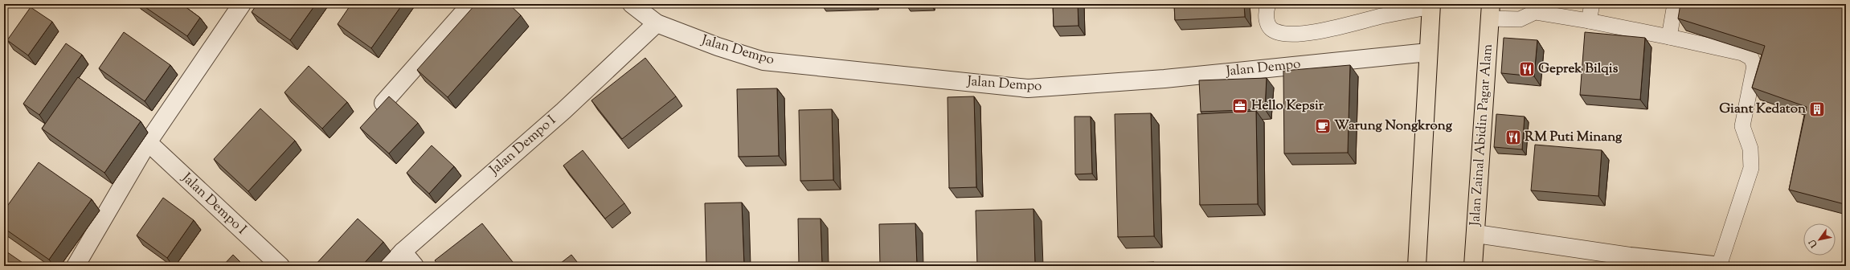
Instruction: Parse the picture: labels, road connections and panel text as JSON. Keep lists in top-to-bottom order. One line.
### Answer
{"streets":{"highway":["Jalan Zainal Abidin Pagar Alam"],"street":["Jalan Dempo","Jalan Dempo I"]},"crossings":[["Jalan Dempo","Jalan Dempo I"]],"places":{"restaurant":["Geprek Bilqis","RM Puti Minang"],"office":["Hello Kepsir"],"building":["Giant Kedaton"],"cafe":["Warung Nongkrong"]},"north":"bottom left"}
